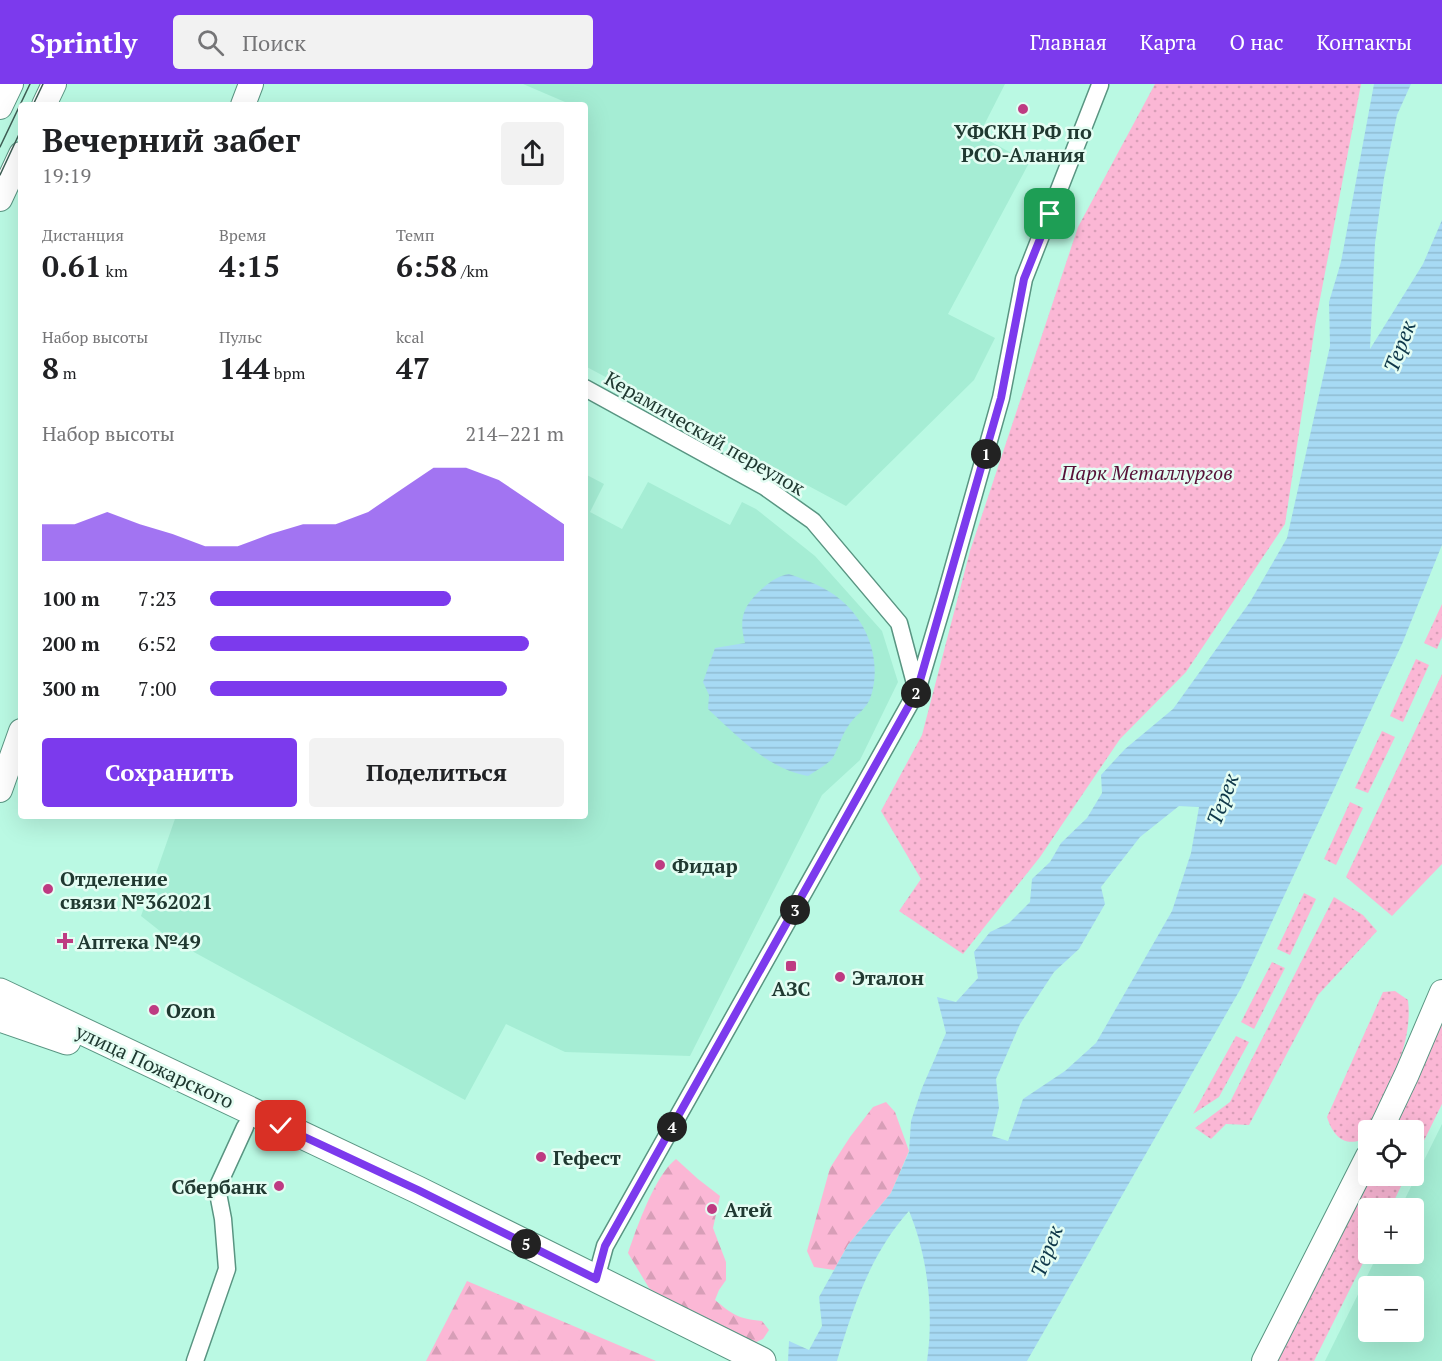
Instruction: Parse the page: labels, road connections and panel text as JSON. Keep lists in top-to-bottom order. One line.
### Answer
{"streets":{"main road":["улица Пожарского"],"street":["Керамический переулок"]},"water":["Терек"],"parks":["Парк Металлургов"],"places":{"other":["УФСКН РФ по РСО-Алания","Фидар","Отделение связи №362021","Эталон","Ozon","Гефест","Сбербанк","Атей"],"health":["Аптека №49"],"transit":["АЗС"]},"page":{"header":"Sprintly","search":"Поиск","nav":["Главная","Карта","О нас","Контакты"],"heading":["Вечерний забег","19:19"],"stats":[["Дистанция","0.61 km"],["Время","4:15"],["Темп","6:58 /km"],["Набор высоты","8 m"],["Пульс","144 bpm"],["kcal","47"]],"chart":["Набор высоты","214–221 m"],"pins":["1","2","3","4","5"],"list":[{"name":"100 m","note":"7:23"},{"name":"200 m","note":"6:52"},{"name":"300 m","note":"7:00"}],"buttons":["Сохранить","Поделиться"],"map_buttons":["+","−"]}}
